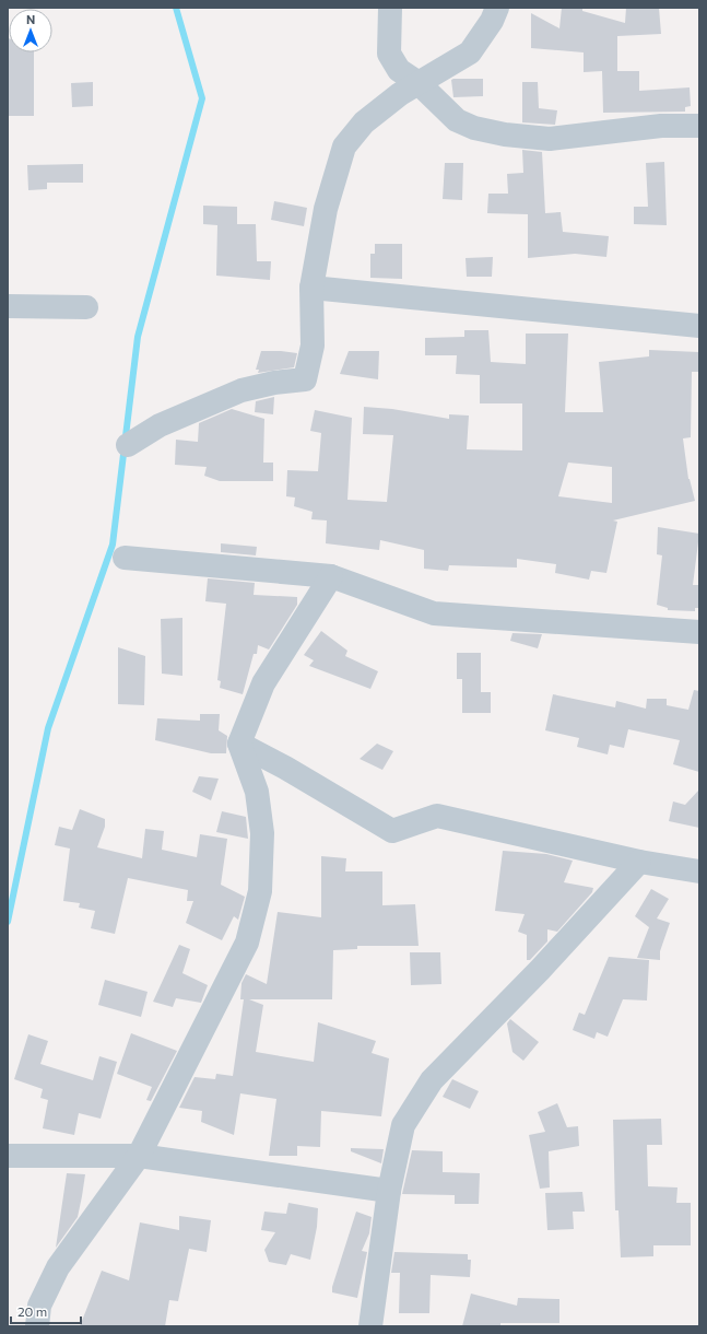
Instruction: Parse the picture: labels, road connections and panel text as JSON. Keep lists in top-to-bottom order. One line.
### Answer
{"scale_bar":"20 m","north":"top"}
